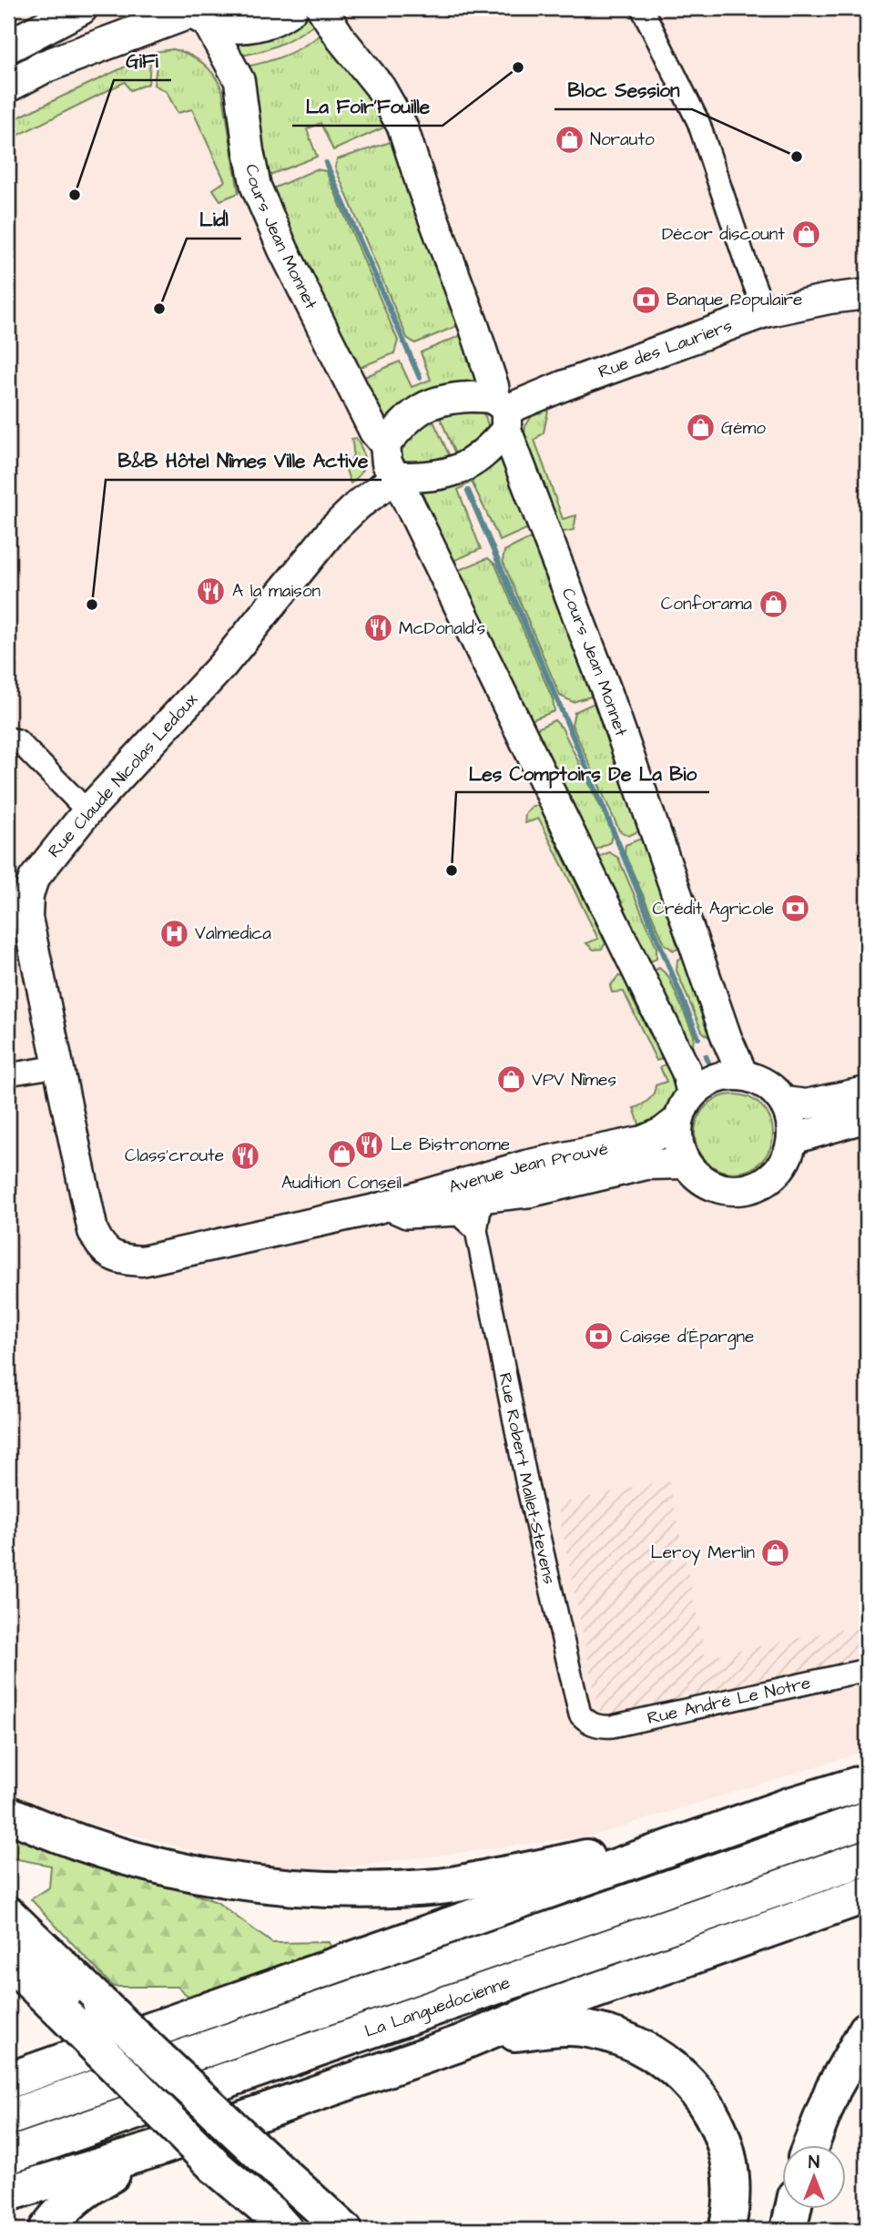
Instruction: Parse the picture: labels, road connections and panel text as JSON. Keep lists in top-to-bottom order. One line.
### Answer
{"streets":{"highway":["La Languedocienne"],"main road":["Cours Jean Monnet","Rue des Lauriers","Rue Claude Nicolas Ledoux","Avenue Jean Prouvé"],"street":["Rue Robert Mallet-Stevens","Rue André Le Notre"]},"crossings":[["Cours Jean Monnet","Rue des Lauriers"],["Cours Jean Monnet","Rue Claude Nicolas Ledoux"],["Cours Jean Monnet","Avenue Jean Prouvé"],["Rue Claude Nicolas Ledoux","Avenue Jean Prouvé"],["Avenue Jean Prouvé","Rue Robert Mallet-Stevens"],["Rue Robert Mallet-Stevens","Rue André Le Notre"]],"places":{"other":["La Foir'Fouille","Bloc Session","GiFi","Lidl","B&B Hôtel Nîmes Ville Active","Les Comptoirs De La Bio"],"shop":["Norauto","Décor discount","Gémo","Conforama","VPV Nîmes","Audition Conseil","Leroy Merlin"],"bank":["Banque Populaire","Crédit Agricole","Caisse d'Épargne"],"restaurant":["A la maison","McDonald's","Le Bistronome","Class'croute"],"hospital":["Valmedica"]},"north":"top"}
